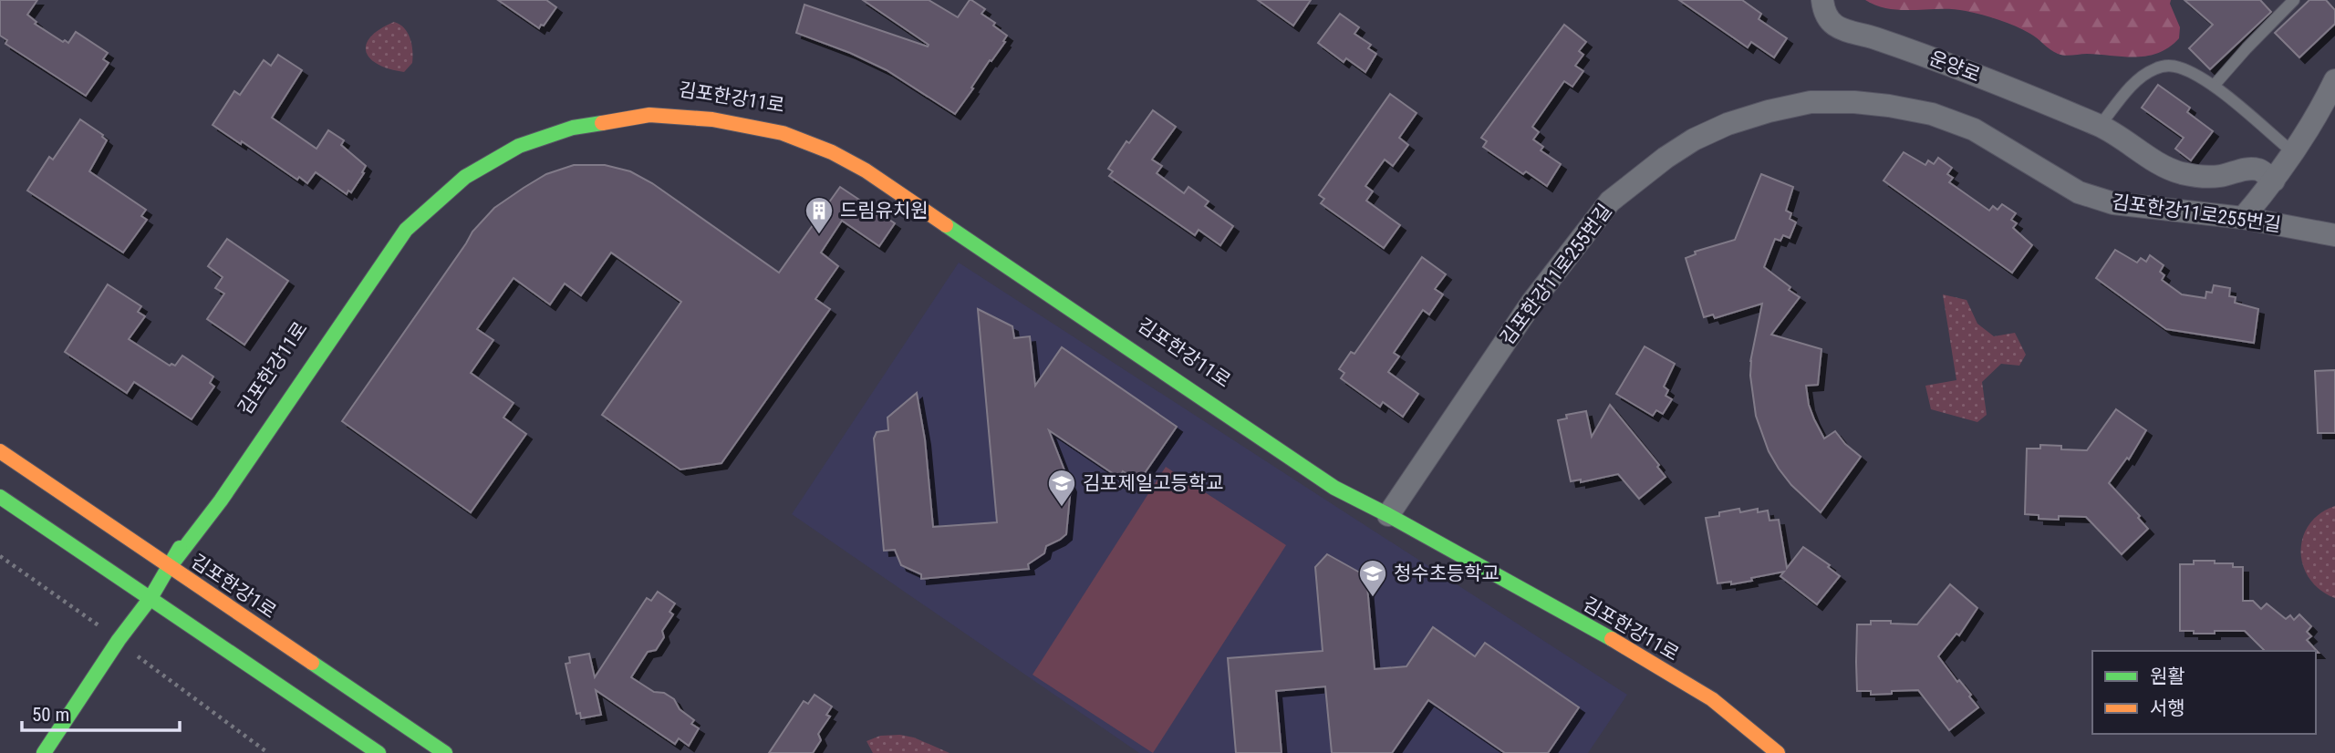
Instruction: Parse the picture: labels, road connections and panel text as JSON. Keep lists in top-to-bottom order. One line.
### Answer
{"streets":{"street":["운양로","김포한강11로","김포한강11로255번길","김포한강1로"]},"crossings":[["김포한강11로","김포한강11로255번길"],["김포한강11로","김포한강1로"]],"places":{"building":["드림유치원"],"school or university":["김포제일고등학교","청수초등학교"]},"legend":["원활","서행"],"scale_bar":"50 m"}
